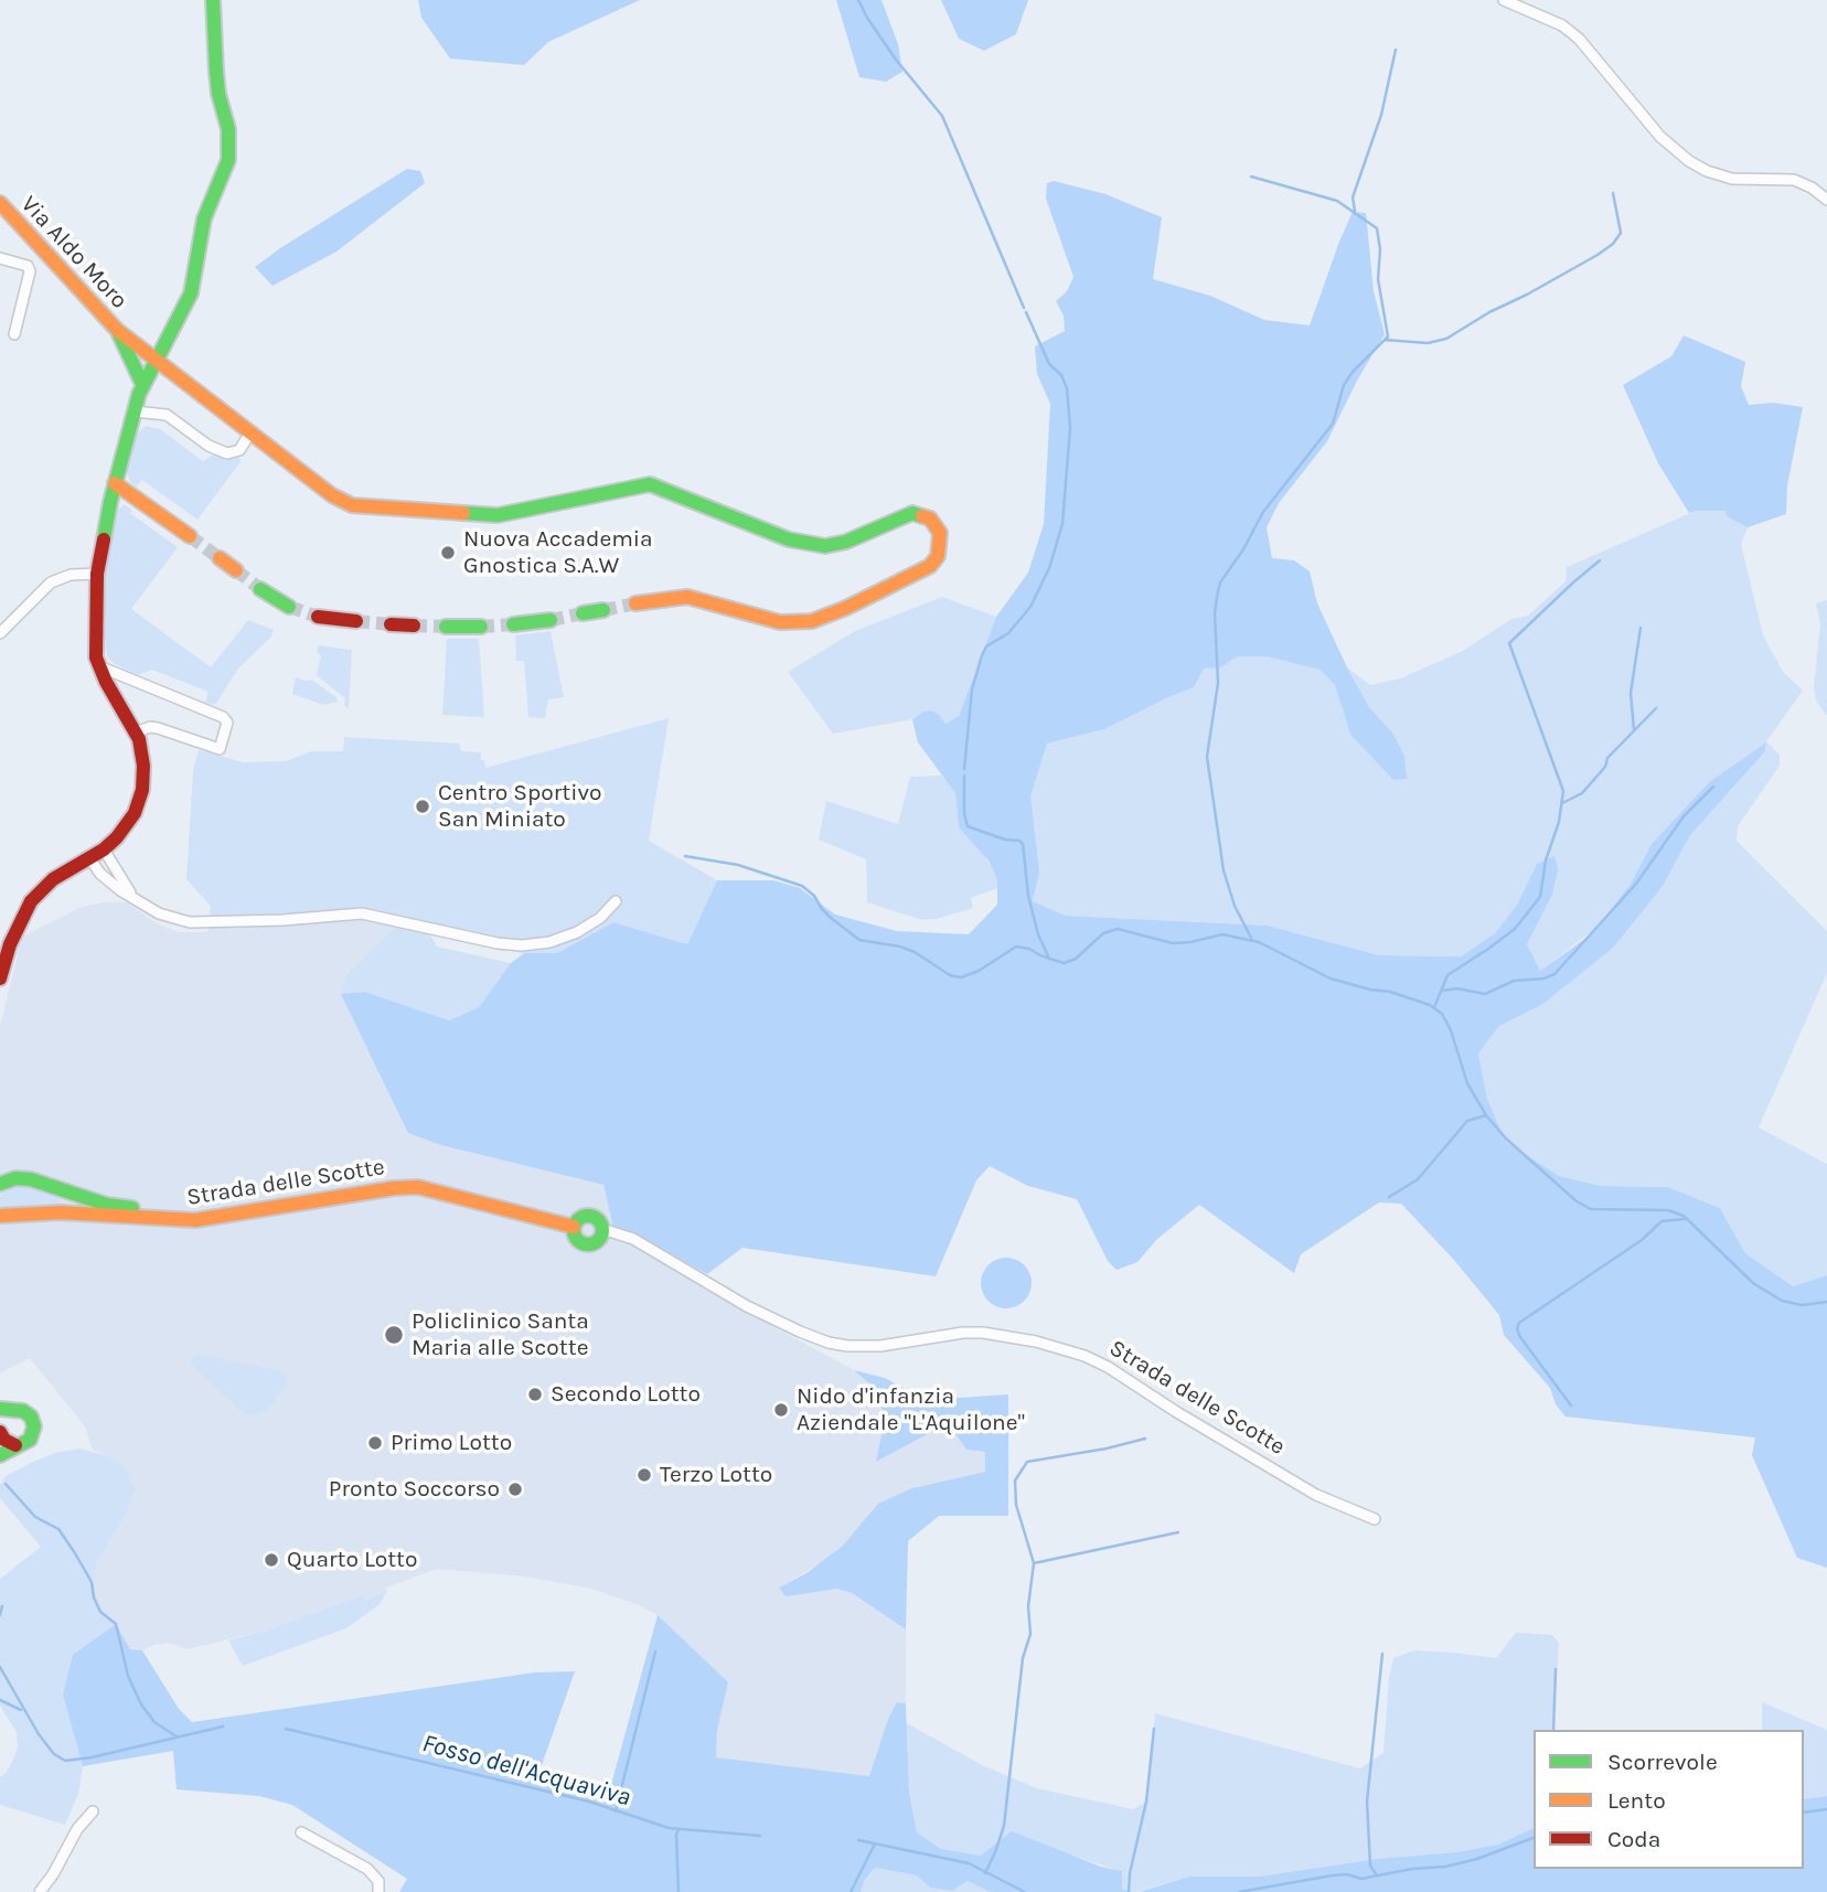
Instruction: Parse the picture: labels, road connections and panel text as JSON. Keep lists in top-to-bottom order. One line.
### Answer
{"streets":{"street":["Via Aldo Moro","Strada delle Scotte"]},"water":["Fosso dell'Acquaviva"],"places":["Nuova Accademia Gnostica S.A.W","Centro Sportivo San Miniato","Policlinico Santa Maria alle Scotte","Secondo Lotto","Nido d'infanzia Aziendale \"L'Aquilone\"","Primo Lotto","Terzo Lotto","Pronto Soccorso","Quarto Lotto"],"legend":["Scorrevole","Lento","Coda"]}
